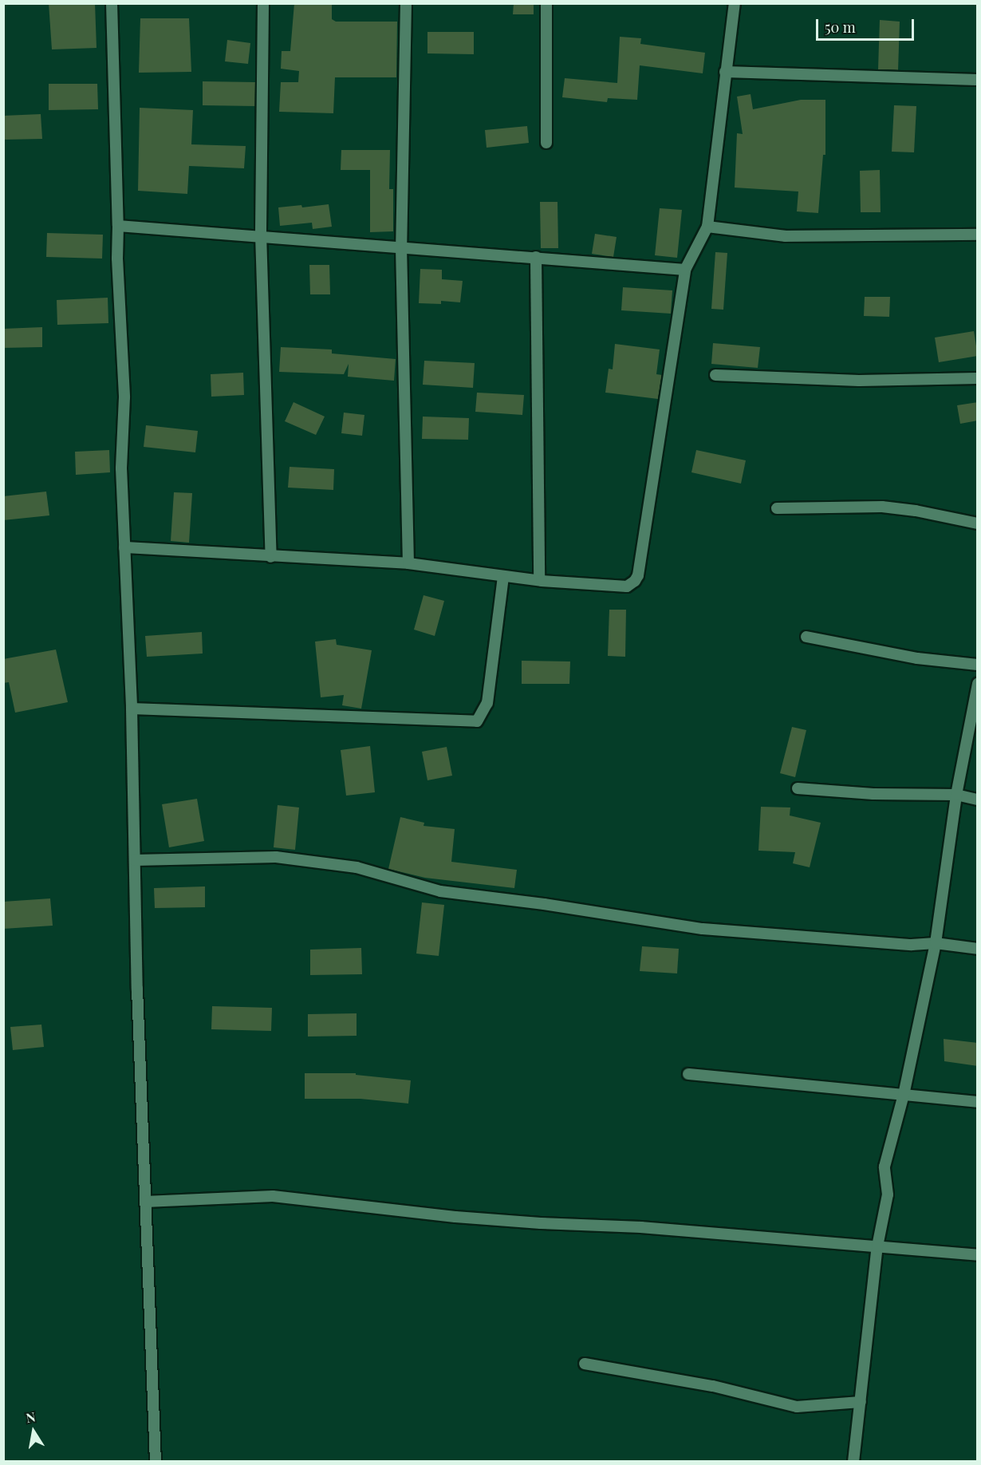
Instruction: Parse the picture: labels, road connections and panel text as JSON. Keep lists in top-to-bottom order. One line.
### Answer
{"scale_bar":"50 m","north":"top"}
